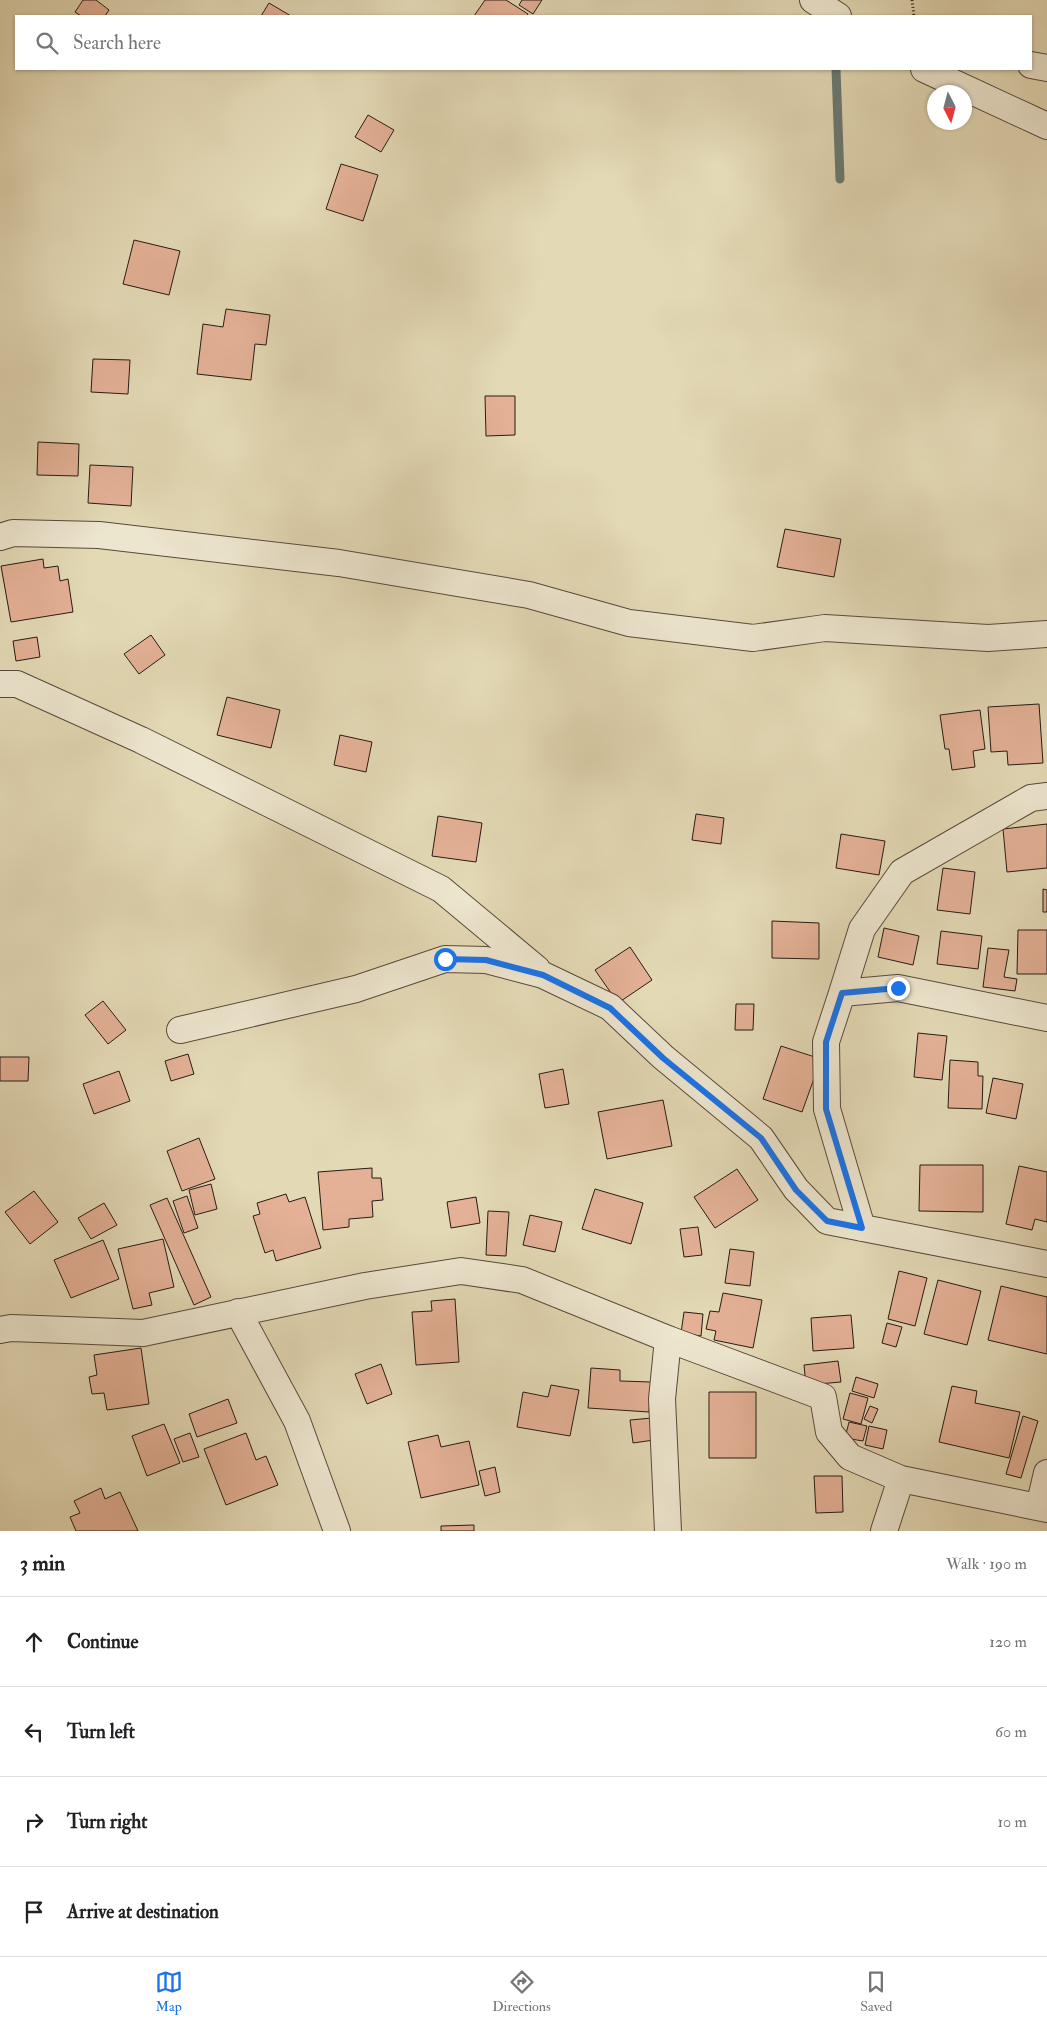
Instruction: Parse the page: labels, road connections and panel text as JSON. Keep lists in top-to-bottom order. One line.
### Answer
{"north":"bottom","page":{"search":"Search here","heading":["3 min","Walk · 190 m"],"list":[["Continue","120 m"],["Turn left","60 m"],["Turn right","10 m"],"Arrive at destination"],"nav":["Map","Directions","Saved"]}}
